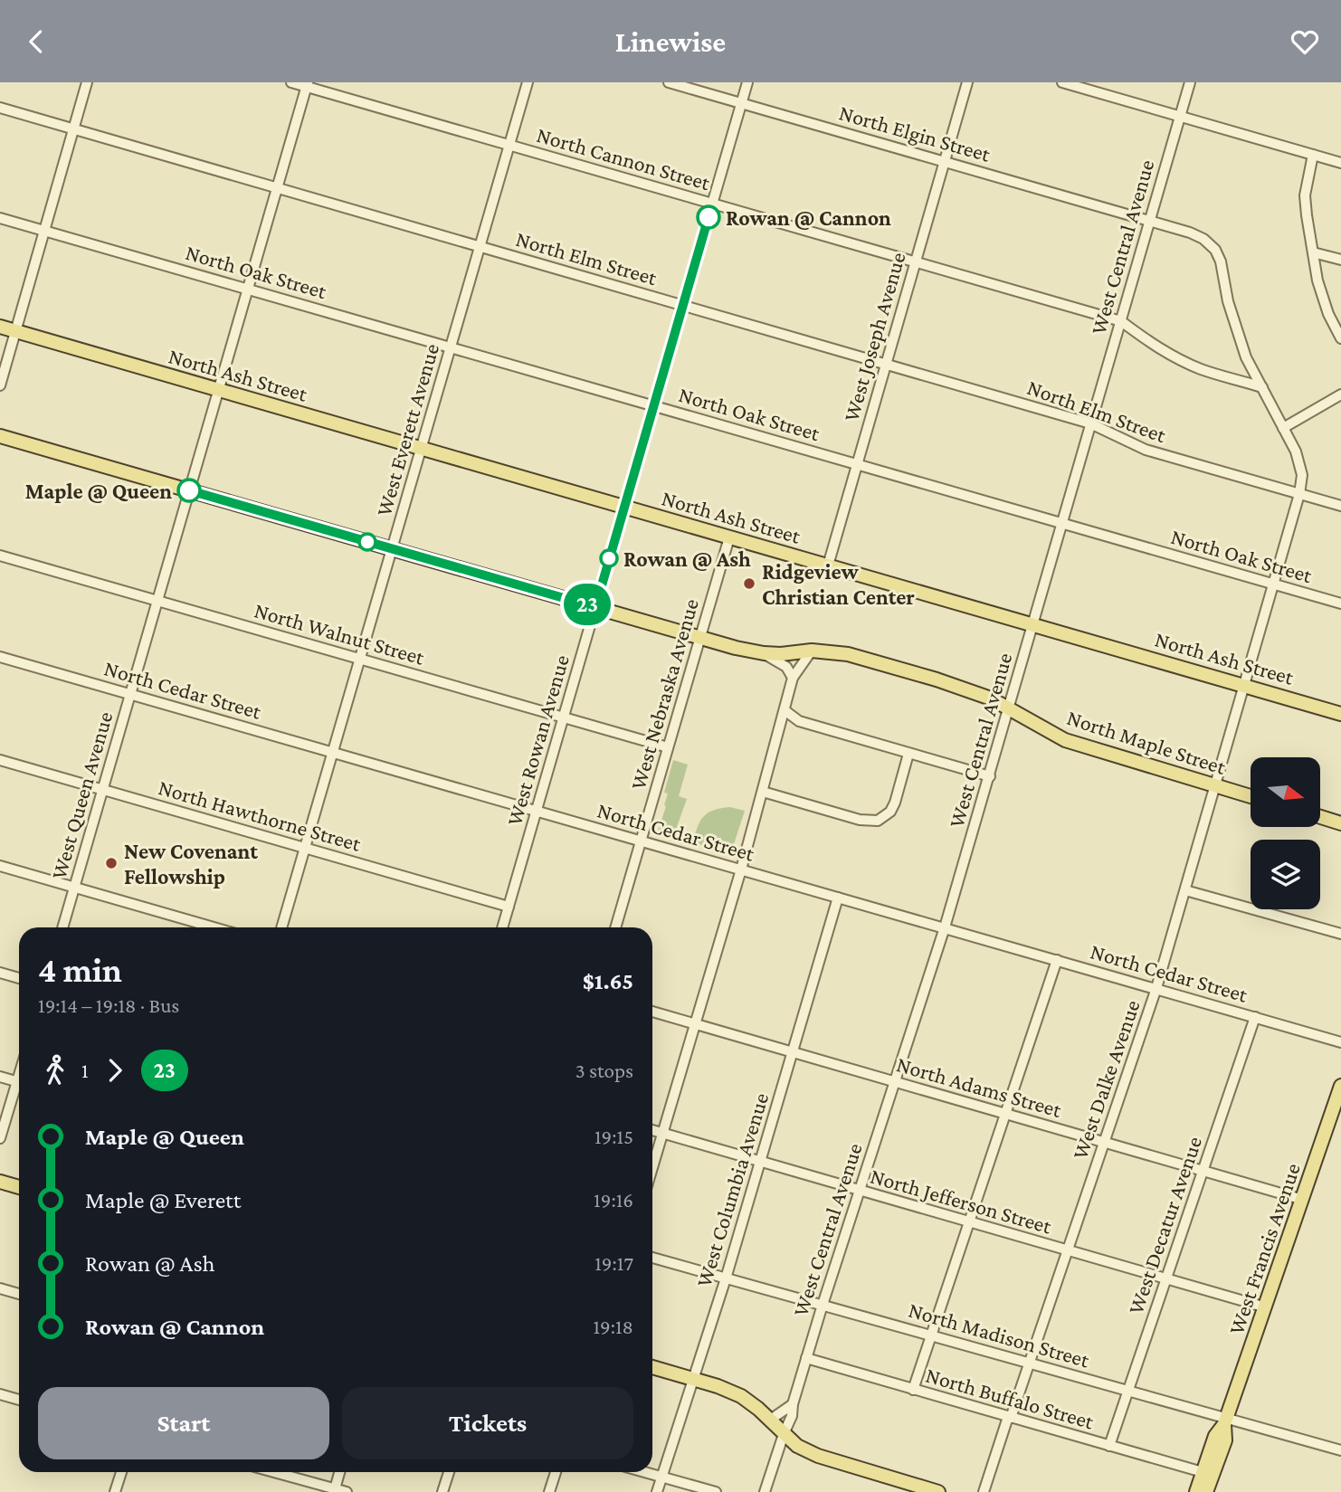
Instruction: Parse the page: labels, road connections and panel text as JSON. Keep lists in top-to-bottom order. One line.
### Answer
{"streets":{"main road":["North Ash Street","North Maple Street","West Francis Avenue"],"street":["North Elgin Street","North Cannon Street","West Central Avenue","North Elm Street","North Oak Street","West Joseph Avenue","West Everett Avenue","North Walnut Street","North Cedar Street","West Nebraska Avenue","West Rowan Avenue","West Queen Avenue","North Hawthorne Street","West Dalke Avenue","North Adams Street","West Columbia Avenue","North Jefferson Street","West Decatur Avenue","North Madison Street","North Buffalo Street"]},"crossings":[["North Elgin Street","North Cannon Street"],["North Elgin Street","West Central Avenue"],["North Elgin Street","West Joseph Avenue"],["North Elgin Street","West Rowan Avenue"],["North Elgin Street","West Dalke Avenue"],["North Cannon Street","West Central Avenue"],["North Cannon Street","West Joseph Avenue"],["North Cannon Street","West Everett Avenue"],["North Cannon Street","West Rowan Avenue"],["North Cannon Street","West Queen Avenue"],["North Cannon Street","West Dalke Avenue"],["West Central Avenue","North Elm Street"],["West Central Avenue","North Oak Street"],["West Central Avenue","North Ash Street"],["West Central Avenue","North Cedar Street"],["West Central Avenue","North Maple Street"],["West Central Avenue","North Adams Street"],["West Central Avenue","North Jefferson Street"],["West Central Avenue","North Madison Street"],["West Central Avenue","North Buffalo Street"],["North Elm Street","West Joseph Avenue"],["North Elm Street","West Everett Avenue"],["North Elm Street","West Rowan Avenue"],["North Elm Street","West Queen Avenue"],["North Elm Street","West Dalke Avenue"],["North Oak Street","West Joseph Avenue"],["North Oak Street","West Everett Avenue"],["North Oak Street","West Rowan Avenue"],["North Oak Street","West Queen Avenue"],["North Oak Street","West Dalke Avenue"],["West Joseph Avenue","North Ash Street"],["North Ash Street","West Everett Avenue"],["North Ash Street","West Nebraska Avenue"],["North Ash Street","West Rowan Avenue"],["North Ash Street","West Queen Avenue"],["North Ash Street","West Dalke Avenue"],["West Everett Avenue","North Walnut Street"],["West Everett Avenue","North Cedar Street"],["West Everett Avenue","North Maple Street"],["West Everett Avenue","North Hawthorne Street"],["North Walnut Street","West Nebraska Avenue"],["North Walnut Street","West Rowan Avenue"],["North Walnut Street","West Queen Avenue"],["North Cedar Street","West Nebraska Avenue"],["North Cedar Street","West Rowan Avenue"],["North Cedar Street","West Queen Avenue"],["North Cedar Street","West Dalke Avenue"],["North Cedar Street","West Columbia Avenue"],["North Cedar Street","West Decatur Avenue"],["West Nebraska Avenue","North Maple Street"],["West Rowan Avenue","North Maple Street"],["West Rowan Avenue","North Hawthorne Street"],["North Maple Street","West Queen Avenue"],["North Maple Street","West Dalke Avenue"],["West Queen Avenue","North Hawthorne Street"],["West Dalke Avenue","North Adams Street"],["West Dalke Avenue","North Jefferson Street"],["West Dalke Avenue","North Madison Street"],["West Dalke Avenue","North Buffalo Street"],["North Adams Street","West Columbia Avenue"],["North Adams Street","West Decatur Avenue"],["North Adams Street","West Francis Avenue"],["West Columbia Avenue","North Jefferson Street"],["West Columbia Avenue","North Madison Street"],["North Jefferson Street","West Decatur Avenue"],["North Jefferson Street","West Francis Avenue"],["West Decatur Avenue","North Madison Street"],["West Decatur Avenue","North Buffalo Street"],["West Francis Avenue","North Madison Street"],["West Francis Avenue","North Buffalo Street"]],"places":["Rowan @ Cannon","Maple @ Queen","Rowan @ Ash","Ridgeview Christian Center","New Covenant Fellowship"],"lines":["bus line 23"],"north":"right","page":{"header":"Linewise","on_map":"23","heading":["4 min","19:14 – 19:18 · Bus","$1.65"],"legs":["1","23","3 stops"],"list":[{"name":"Maple @ Queen","value":"19:15"},{"name":"Maple @ Everett","value":"19:16"},{"name":"Rowan @ Ash","value":"19:17"},{"name":"Rowan @ Cannon","value":"19:18"}],"buttons":["Start","Tickets"]}}
